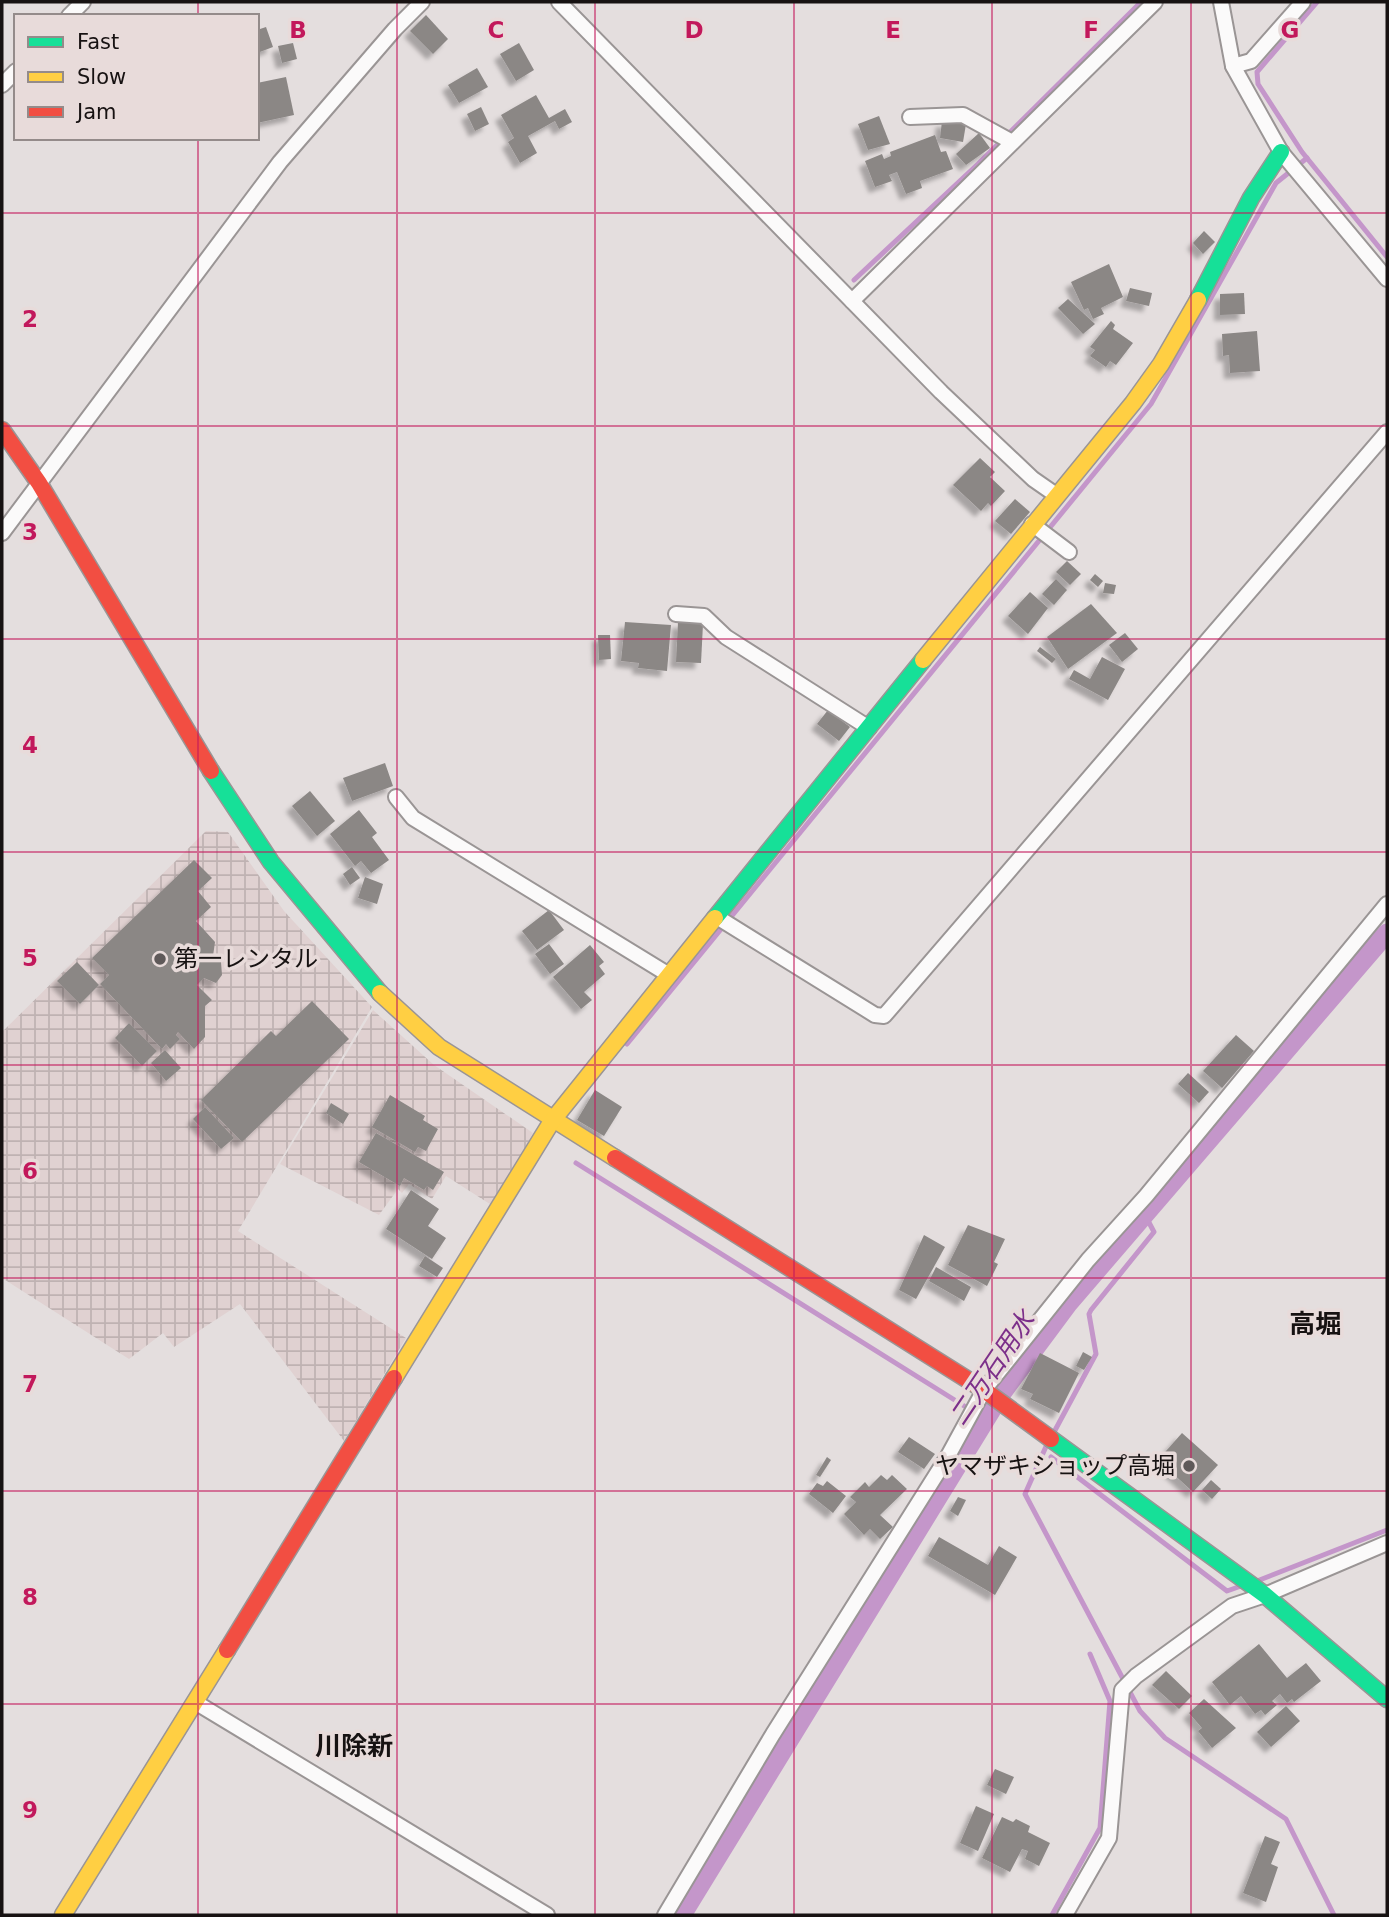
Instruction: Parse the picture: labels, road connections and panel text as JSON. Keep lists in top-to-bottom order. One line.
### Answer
{"districts":["高堀","川除新"],"water":["二万石用水"],"places":["第一レンタル","ヤマザキショップ高堀"],"legend":["Fast","Slow","Jam"],"grid":{"columns":["B","C","D","E","F","G"],"rows":["2","3","4","5","6","7","8","9"]}}
